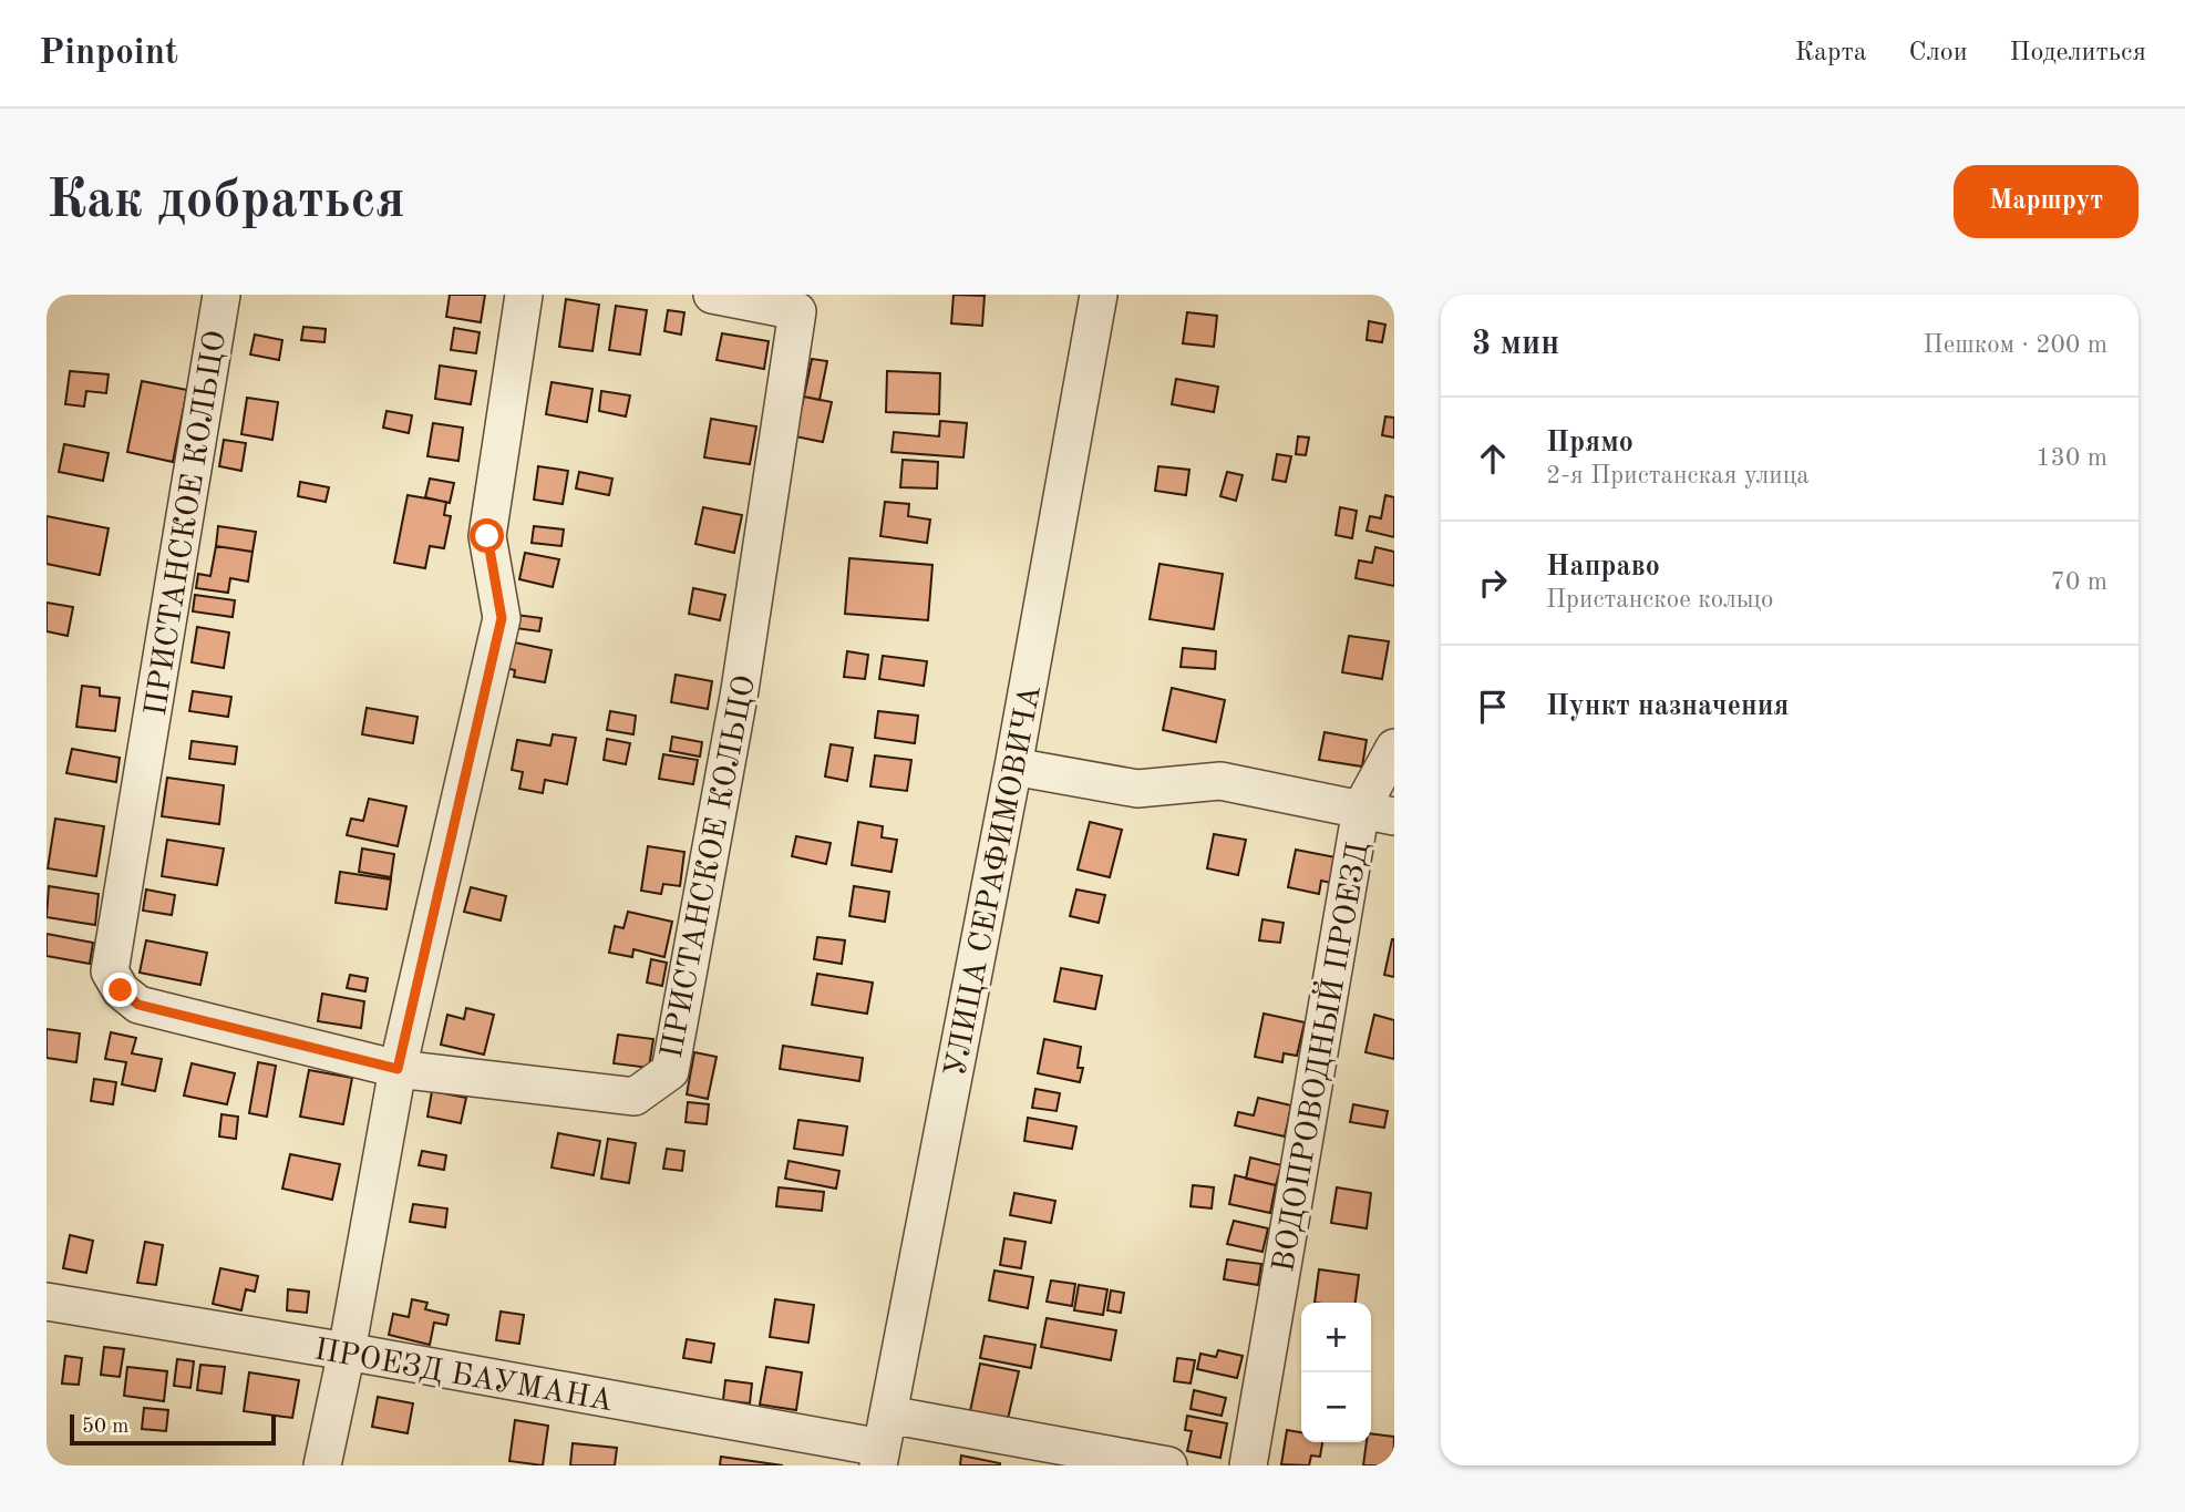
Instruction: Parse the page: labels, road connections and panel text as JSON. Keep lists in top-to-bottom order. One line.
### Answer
{"streets":{"street":["ПРИСТАНСКОЕ КОЛЬЦО","УЛИЦА СЕРАФИМОВИЧА","ВОДОПРОВОДНЫЙ ПРОЕЗД","ПРОЕЗД БАУМАНА"]},"crossings":[["УЛИЦА СЕРАФИМОВИЧА","ПРОЕЗД БАУМАНА"]],"scale_bar":"50 m","page":{"header":"Pinpoint","nav":["Карта","Слои","Поделиться"],"buttons":"Маршрут","title":"Как добраться","heading":["3 мин","Пешком · 200 m"],"list":[["Прямо","2-я Пристанская улица","130 m"],["Направо","Пристанское кольцо","70 m"],"Пункт назначения"],"map_buttons":["+","−"],"scale":"50 m"}}
